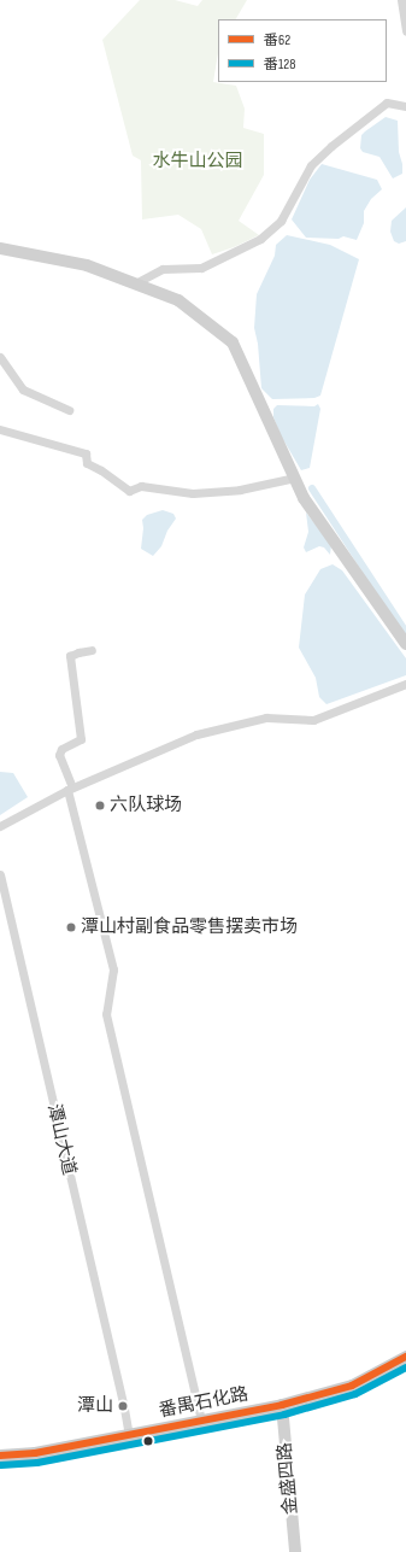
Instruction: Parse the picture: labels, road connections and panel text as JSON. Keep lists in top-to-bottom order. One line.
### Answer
{"streets":{"main road":["番禺石化路"],"street":["潭山大道","金盛四路"]},"crossings":[["潭山大道","番禺石化路"],["番禺石化路","金盛四路"]],"parks":["水牛山公园"],"places":["六队球场","潭山村副食品零售摆卖市场","潭山"],"lines":["transit line 番62","transit line 番128"],"legend":["番62","番128"]}
